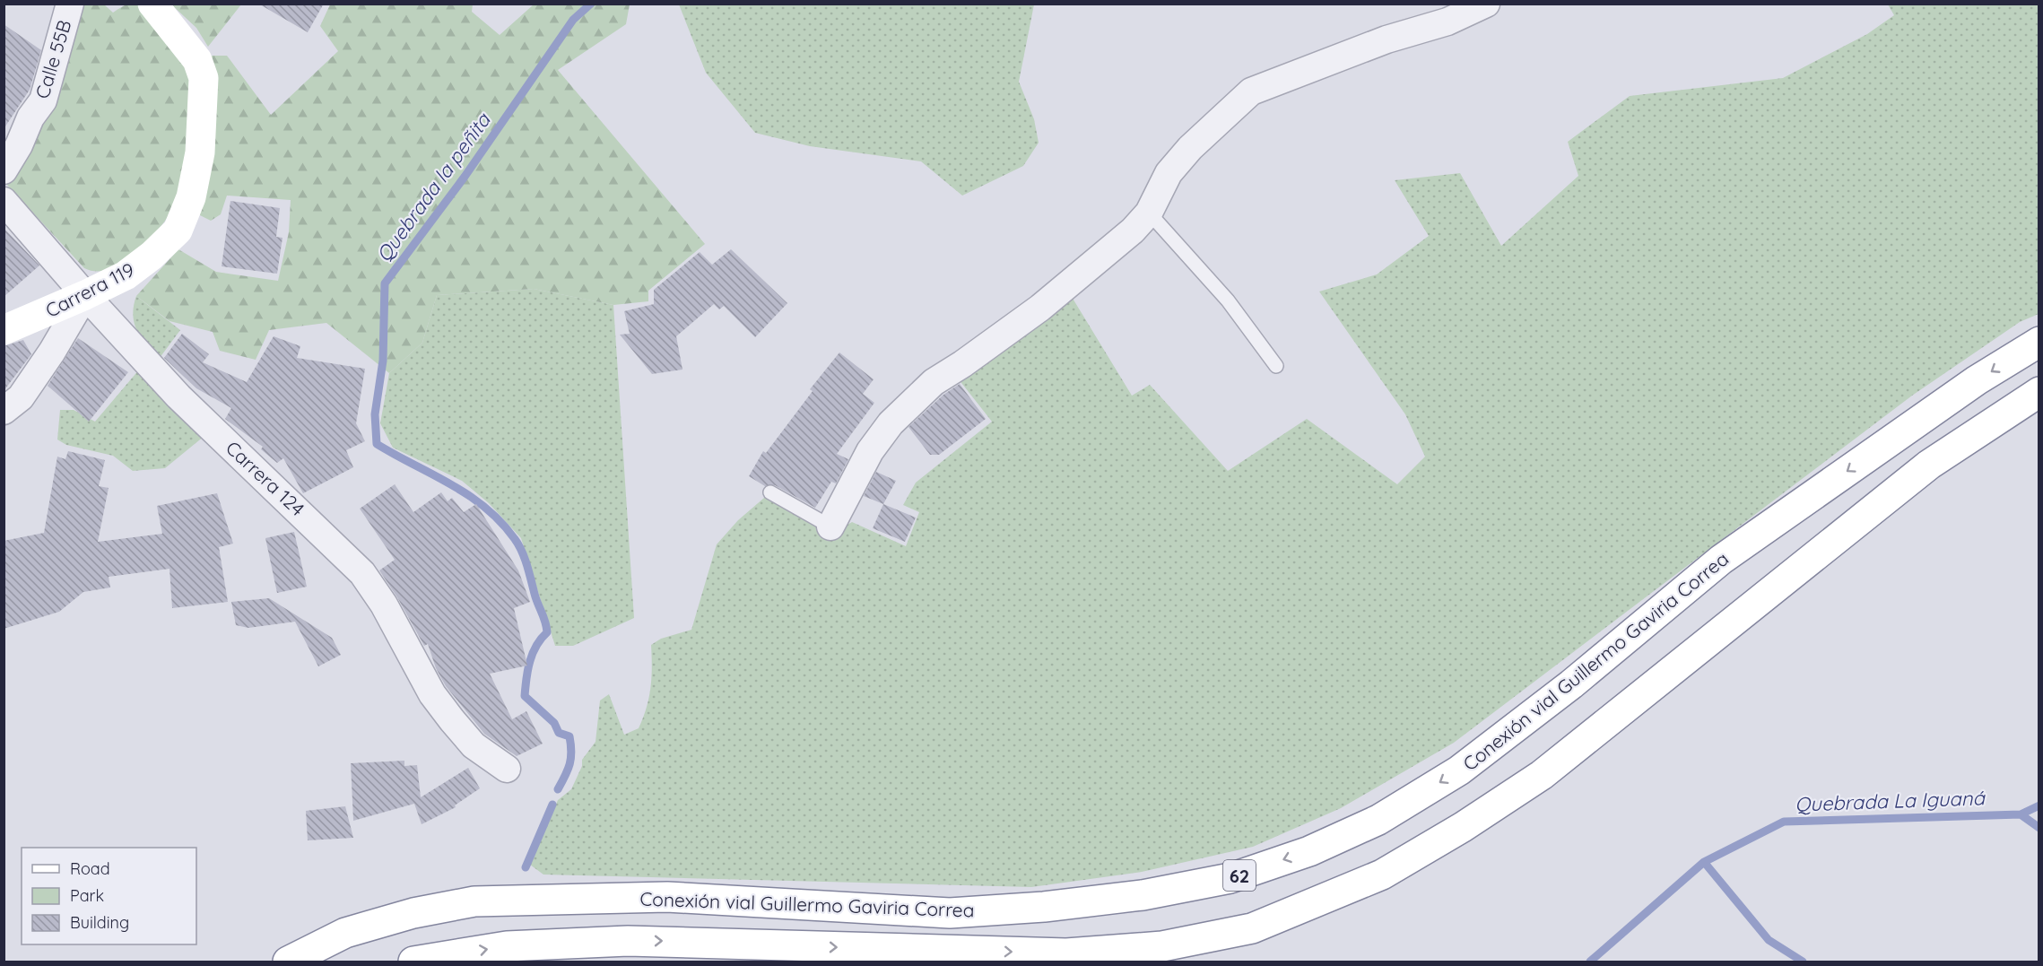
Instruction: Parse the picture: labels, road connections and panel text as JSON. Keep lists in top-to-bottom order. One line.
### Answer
{"streets":{"main road":["Carrera 119","Conexión vial Guillermo Gaviria Correa","62"],"street":["Calle 55B","Carrera 124"]},"crossings":[["Carrera 119","Carrera 124"]],"water":["Quebrada la peñita","Quebrada La Iguaná"],"legend":["Road","Park","Building"]}
